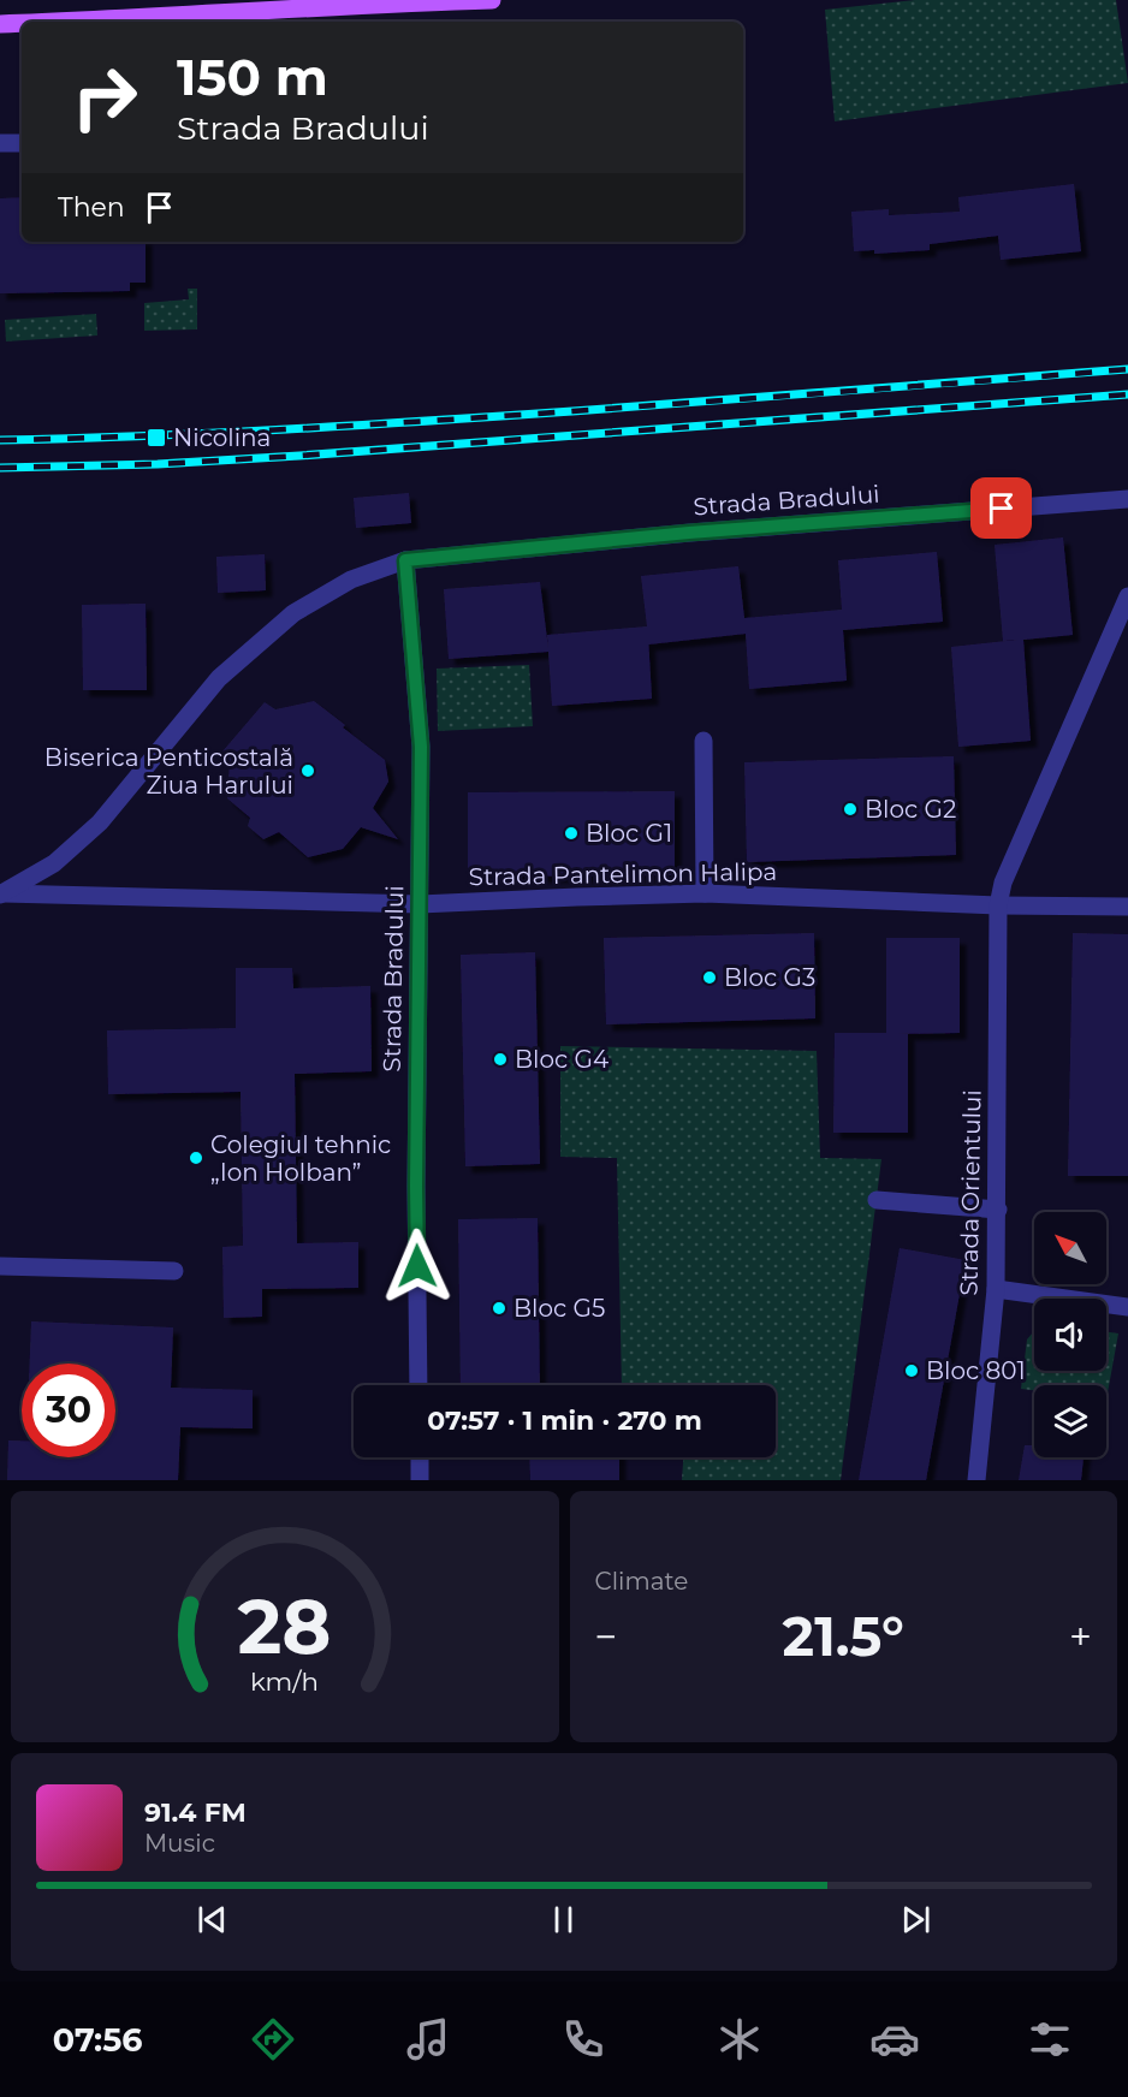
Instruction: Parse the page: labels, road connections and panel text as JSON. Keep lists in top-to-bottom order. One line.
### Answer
{"streets":{"street":["Strada Bradului","Strada Pantelimon Halipa","Strada Orientului"]},"crossings":[["Strada Bradului","Strada Pantelimon Halipa"],["Strada Pantelimon Halipa","Strada Orientului"]],"places":{"transit":["Nicolina"],"other":["Biserica Penticostală Ziua Harului","Bloc G2","Bloc G1","Bloc G3","Bloc G4","Colegiul tehnic „Ion Holban”","Bloc G5","Bloc 801"]},"north":"top left","page":{"turn":["150 m","Strada Bradului"],"then":"Then","limit":"30","trip":"07:57 · 1 min · 270 m","tile":"Climate","heat":["−","21.5°","+"],"song":["91.4 FM","Music"],"tabs":"07:56","gauge":["28","km/h"]}}
